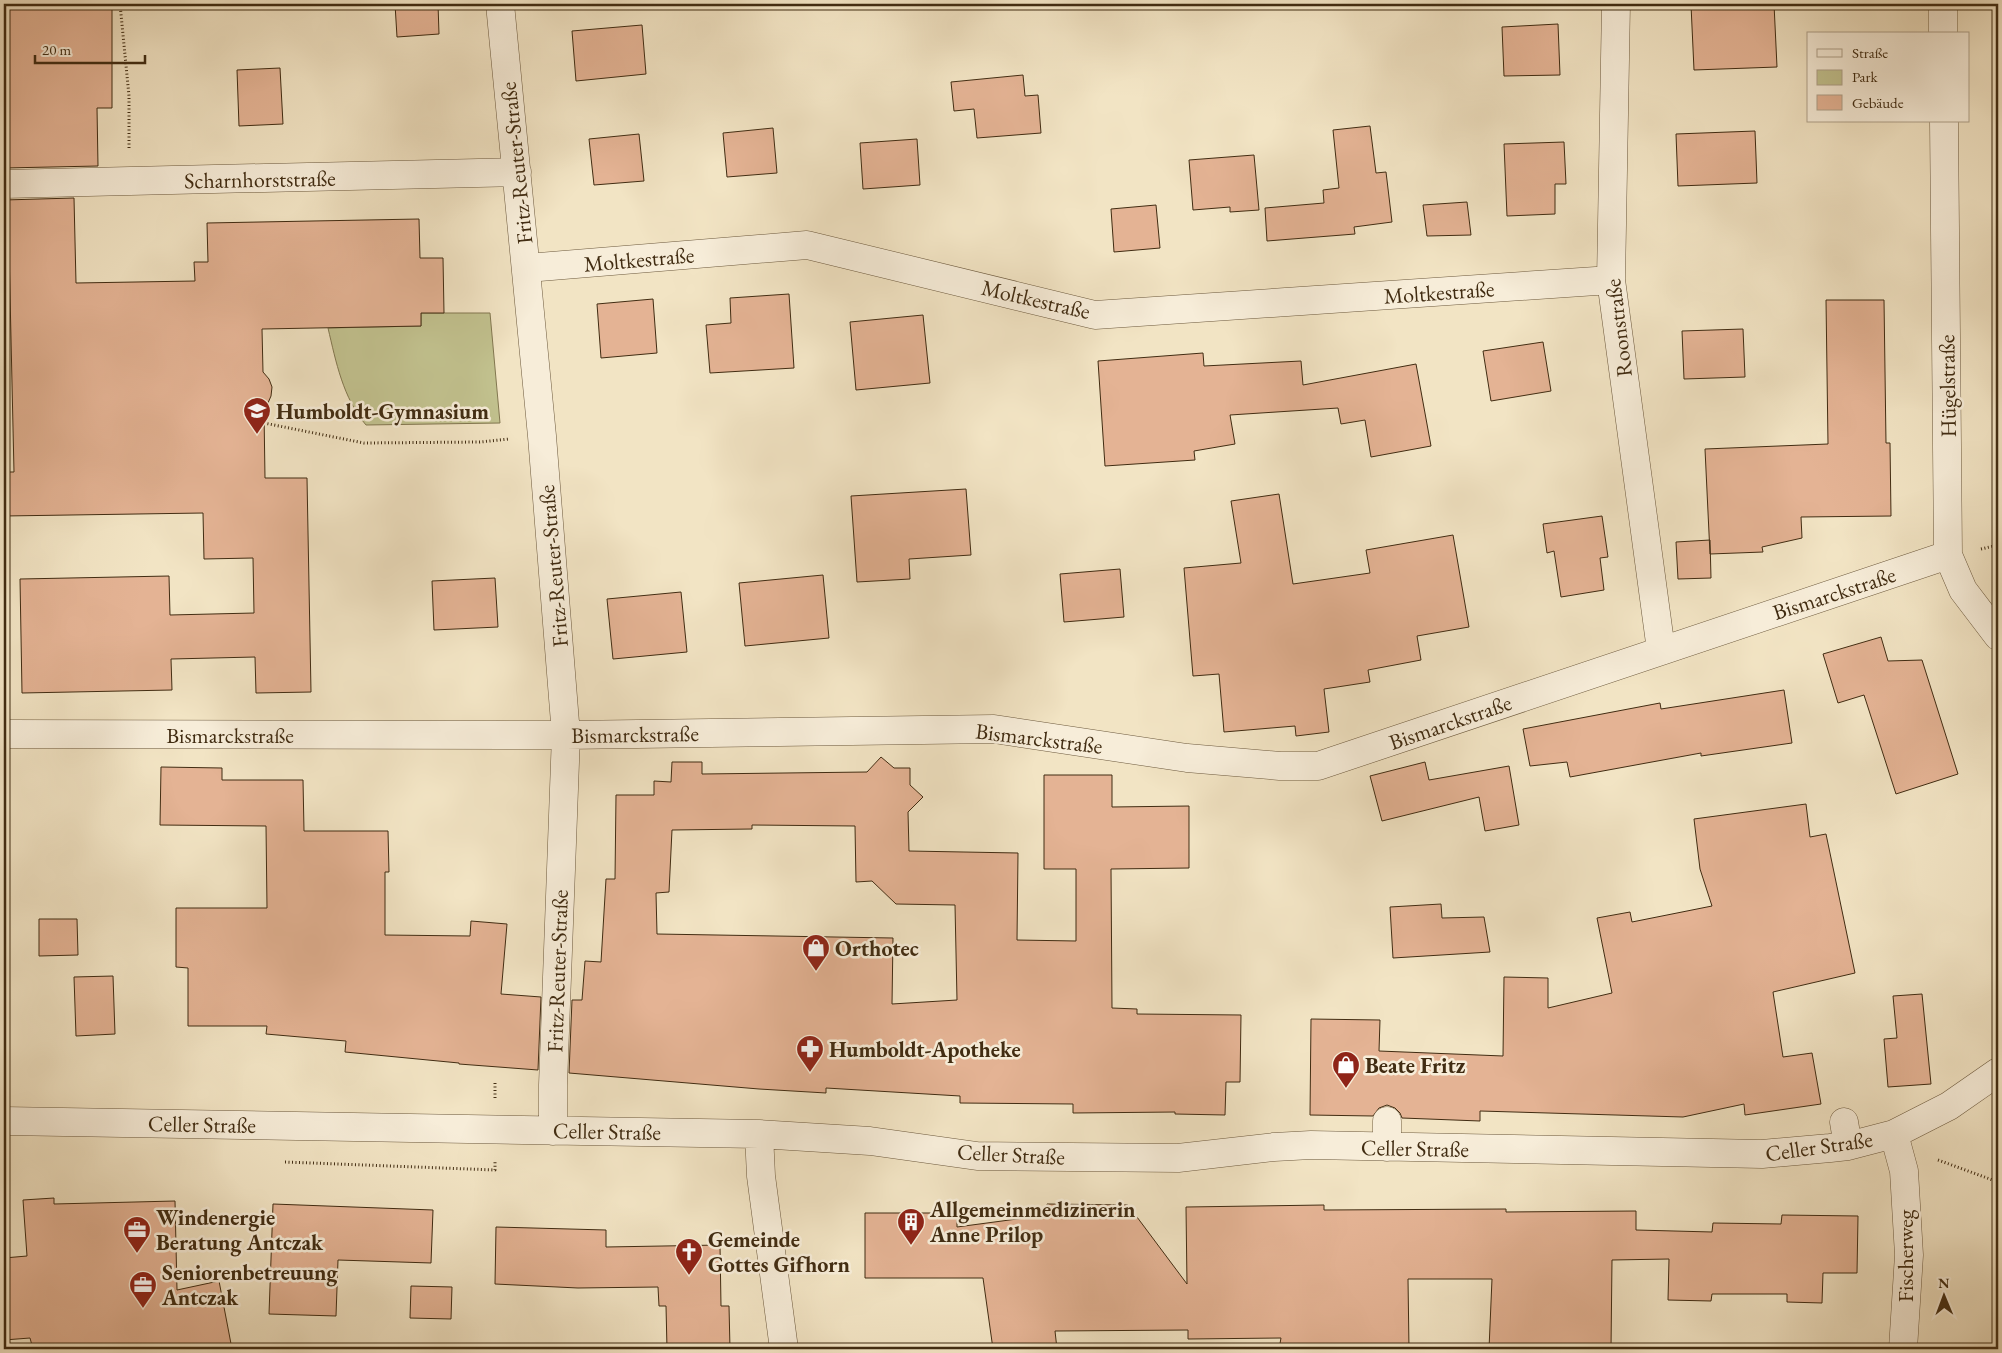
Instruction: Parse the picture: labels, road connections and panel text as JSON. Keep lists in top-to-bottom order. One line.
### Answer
{"streets":{"street":["Fritz-Reuter-Straße","Scharnhorststraße","Moltkestraße","Roonstraße","Hügelstraße","Bismarckstraße","Celler Straße","Fischerweg"]},"crossings":[["Fritz-Reuter-Straße","Scharnhorststraße"],["Fritz-Reuter-Straße","Moltkestraße"],["Fritz-Reuter-Straße","Bismarckstraße"],["Fritz-Reuter-Straße","Celler Straße"],["Moltkestraße","Roonstraße"],["Roonstraße","Bismarckstraße"],["Hügelstraße","Bismarckstraße"],["Celler Straße","Fischerweg"]],"places":{"school or university":["Humboldt-Gymnasium"],"shop":["Orthotec","Beate Fritz"],"pharmacy":["Humboldt-Apotheke"],"building":["Allgemeinmedizinerin Anne Prilop"],"office":["Windenergie Beratung Antczak","Seniorenbetreuung Antczak"],"church":["Gemeinde Gottes Gifhorn"]},"legend":["Straße","Park","Gebäude"],"scale_bar":"20 m","north":"top"}
